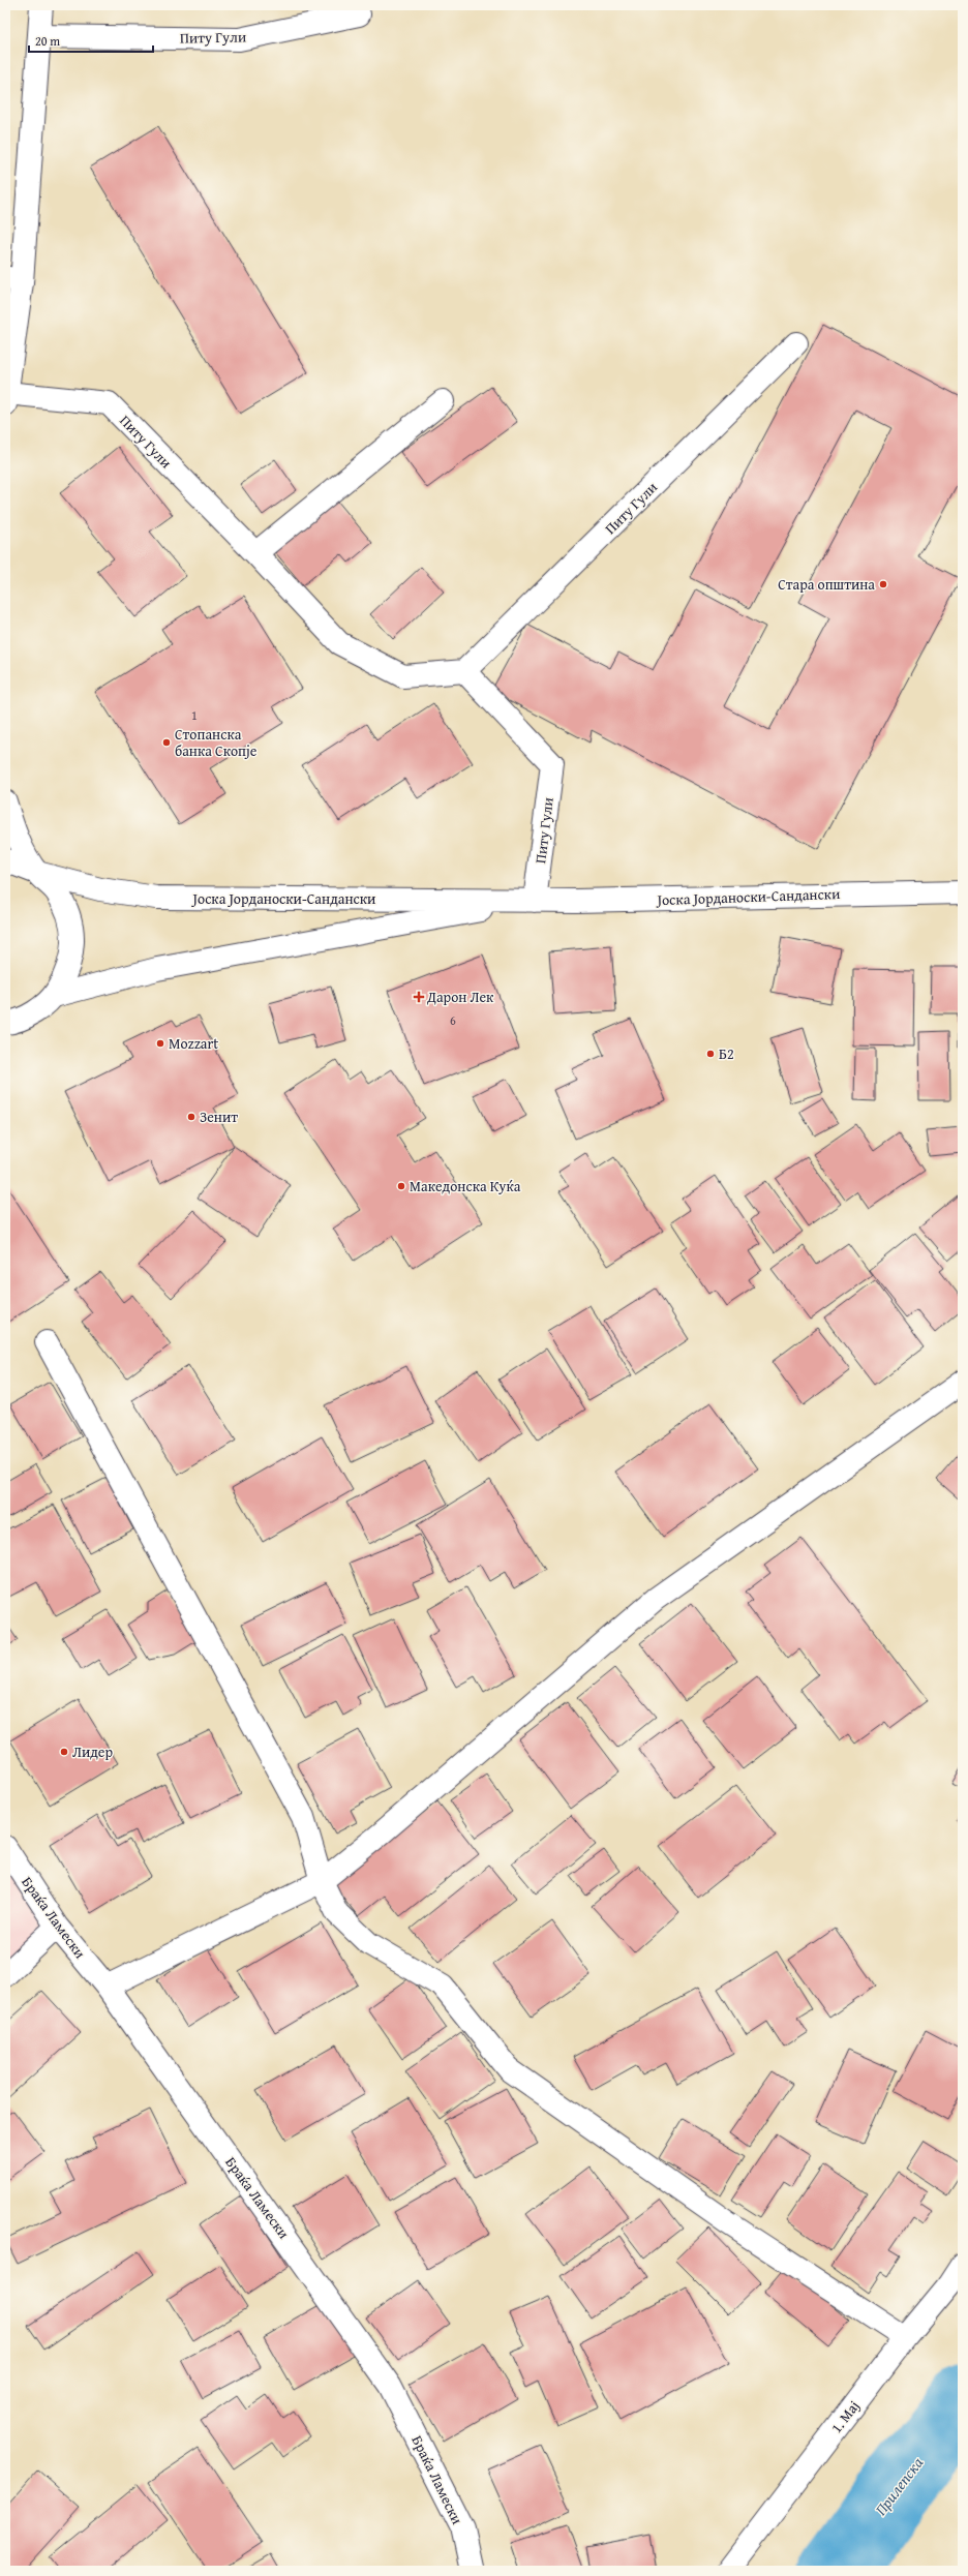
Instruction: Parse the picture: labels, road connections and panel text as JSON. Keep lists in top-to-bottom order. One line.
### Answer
{"streets":{"street":["Питу Гули","Јоска Јорданоски-Сандански","Браќа Ламески","1. Мај"]},"crossings":[["Питу Гули","Јоска Јорданоски-Сандански"]],"water":["Прилепска"],"places":{"other":["Стара општина","Стопанска банка Скопје","Mozzart","Б2","Зенит","Македонска Куќа","Лидер"],"health":["Дарон Лек"]},"house_numbers":["1","6"],"scale_bar":"20 m"}
